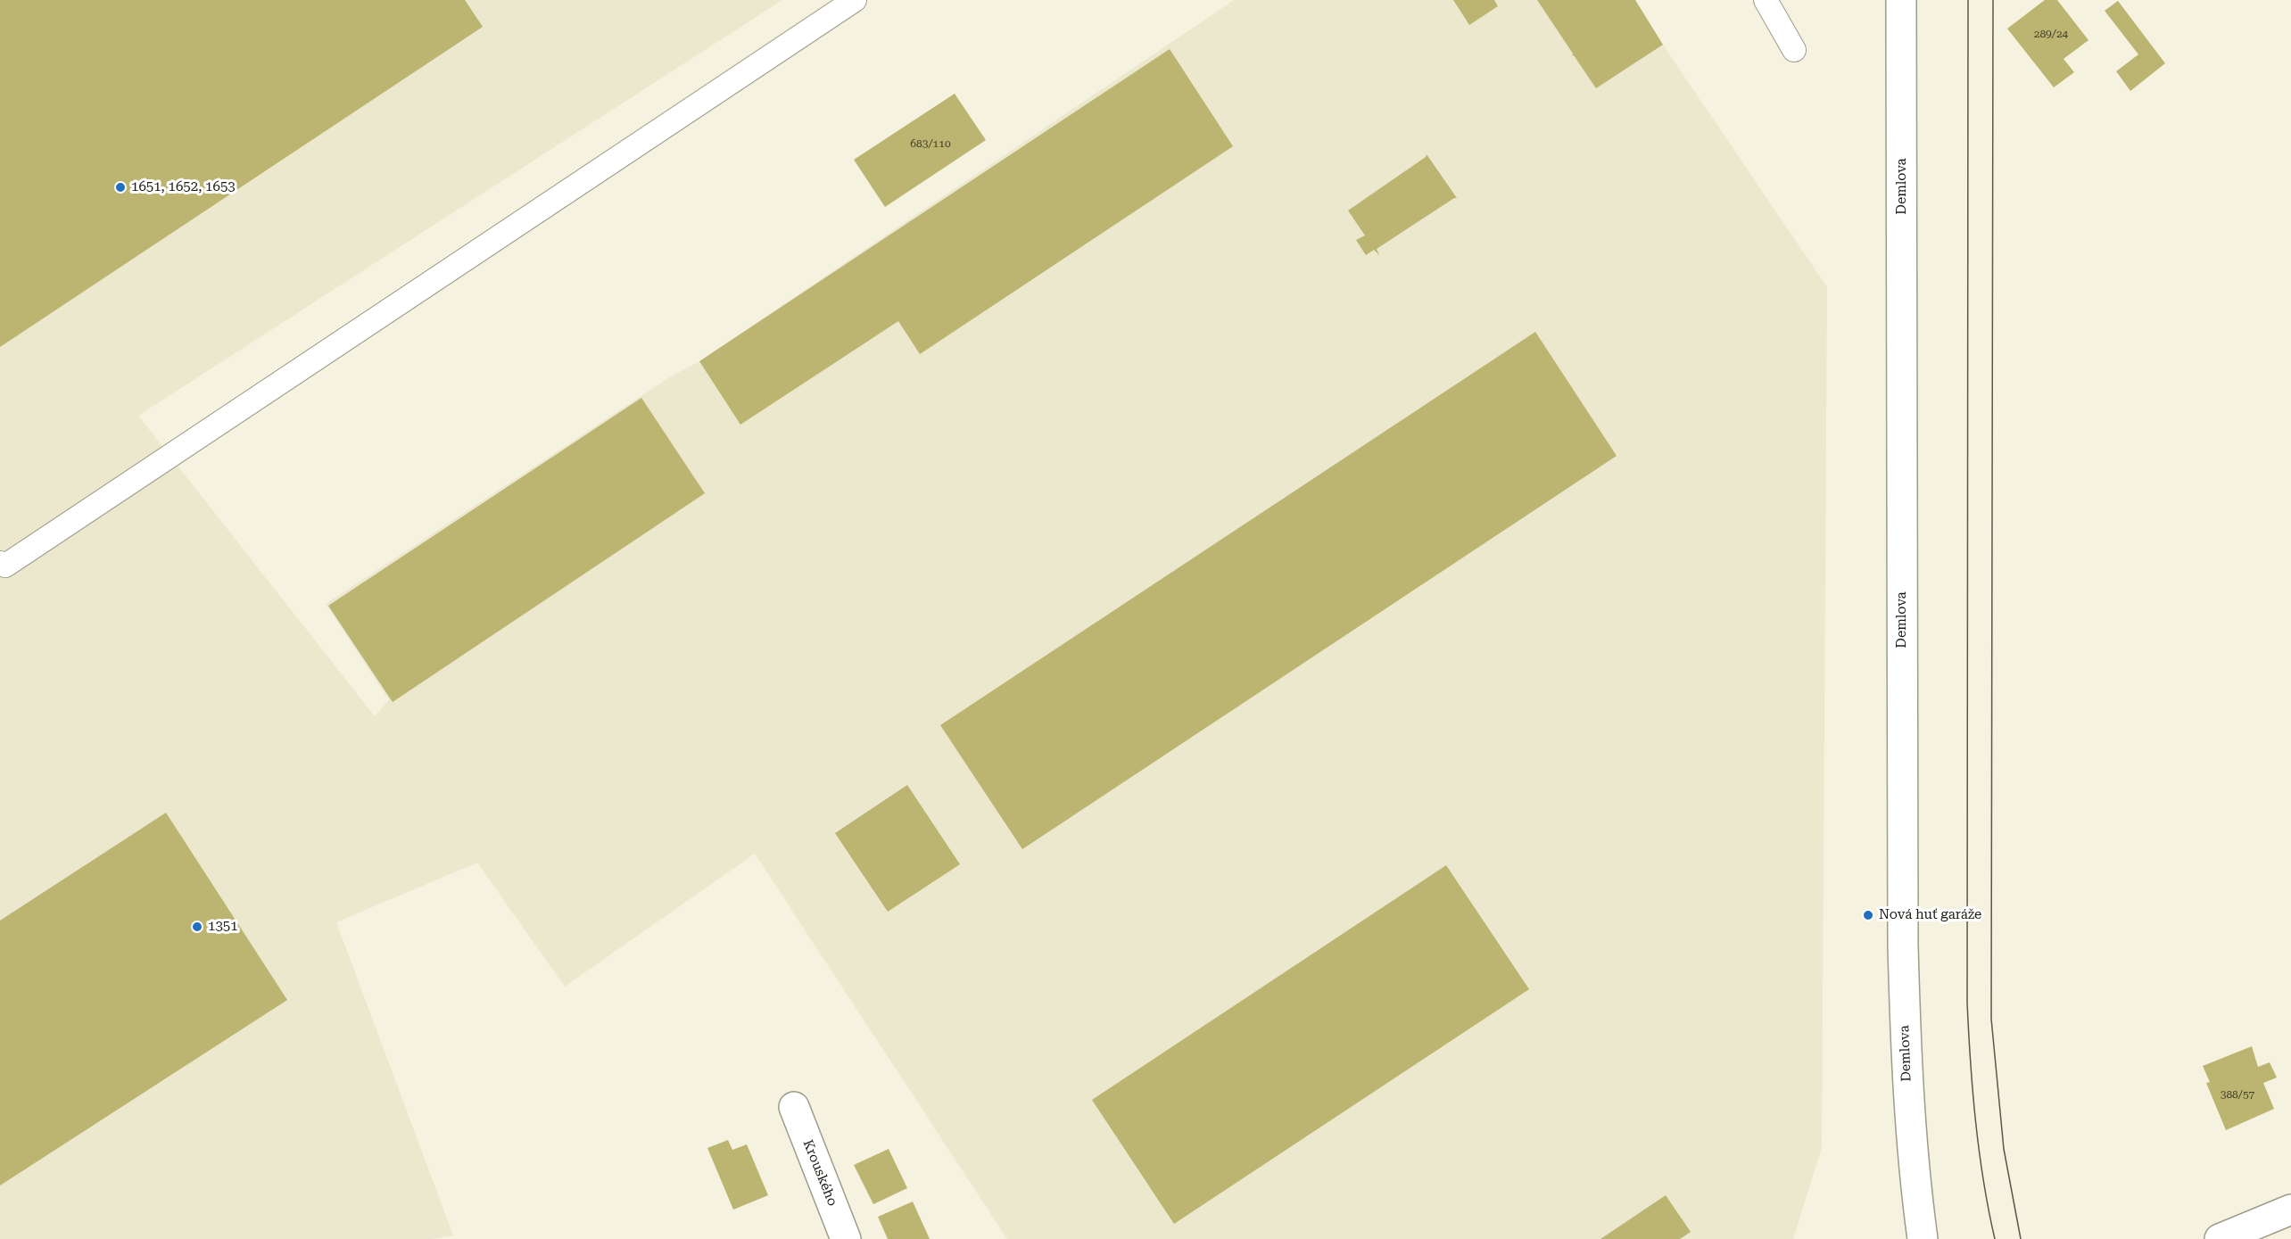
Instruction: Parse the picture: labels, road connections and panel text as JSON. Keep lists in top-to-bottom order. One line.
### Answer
{"streets":{"street":["Demlova","Krouského"]},"places":["1651, 1652, 1653","Nová huť garáže","1351"],"house_numbers":["289/24","683/110","388/57"]}
